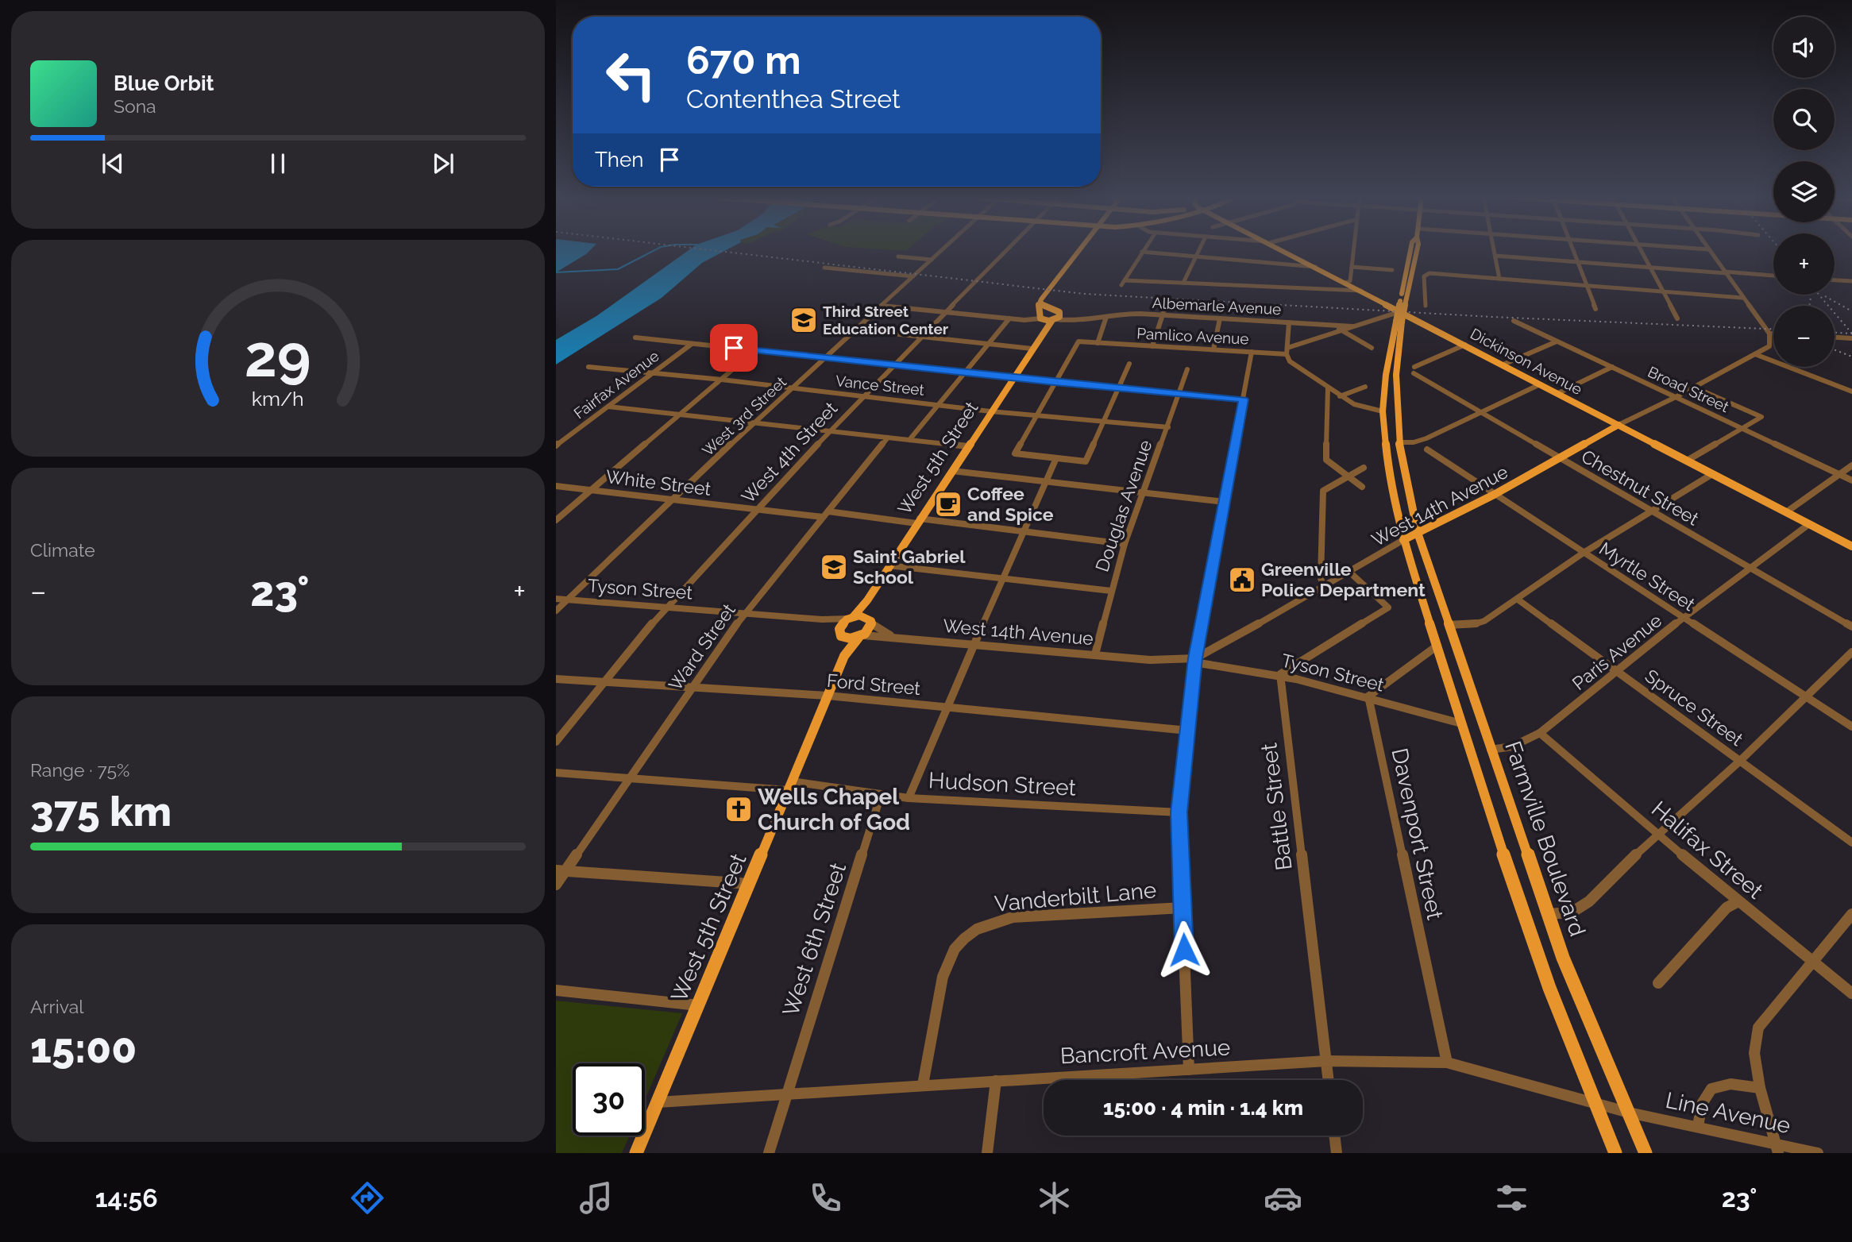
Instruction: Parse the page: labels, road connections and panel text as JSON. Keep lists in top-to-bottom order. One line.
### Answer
{"streets":{"main road":["Dickinson Avenue","West 5th Street","West 14th Avenue","Farmville Boulevard"],"street":["Albemarle Avenue","Pamlico Avenue","Fairfax Avenue","Vance Street","Broad Street","West 3rd Street","West 4th Street","White Street","Chestnut Street","Douglas Avenue","Myrtle Street","Tyson Street","Ward Street","Paris Avenue","Ford Street","Spruce Street","Hudson Street","Battle Street","Davenport Street","Halifax Street","Vanderbilt Lane","West 6th Street","Bancroft Avenue","Line Avenue"]},"crossings":[["Albemarle Avenue","West 3rd Street"],["Albemarle Avenue","West 4th Street"],["Albemarle Avenue","West 5th Street"],["Dickinson Avenue","Chestnut Street"],["Dickinson Avenue","West 14th Avenue"],["Dickinson Avenue","Paris Avenue"],["Fairfax Avenue","Vance Street"],["Vance Street","West 3rd Street"],["Vance Street","West 4th Street"],["Vance Street","West 5th Street"],["Vance Street","Douglas Avenue"],["Broad Street","West 14th Avenue"],["West 3rd Street","White Street"],["West 3rd Street","Tyson Street"],["West 4th Street","White Street"],["West 4th Street","Tyson Street"],["West 4th Street","Ford Street"],["West 5th Street","White Street"],["West 5th Street","West 14th Avenue"],["West 5th Street","Tyson Street"],["West 5th Street","Ford Street"],["West 5th Street","Hudson Street"],["West 5th Street","Bancroft Avenue"],["White Street","Ward Street"],["Chestnut Street","West 14th Avenue"],["Chestnut Street","Paris Avenue"],["Douglas Avenue","West 14th Avenue"],["West 14th Avenue","Myrtle Street"],["West 14th Avenue","Tyson Street"],["West 14th Avenue","Farmville Boulevard"],["Myrtle Street","Paris Avenue"],["Tyson Street","Ward Street"],["Tyson Street","Battle Street"],["Tyson Street","Davenport Street"],["Ward Street","Ford Street"],["Ward Street","Hudson Street"],["Paris Avenue","Spruce Street"],["Paris Avenue","Farmville Boulevard"],["Paris Avenue","Halifax Street"],["Hudson Street","West 6th Street"],["Battle Street","Bancroft Avenue"],["Davenport Street","Bancroft Avenue"],["Farmville Boulevard","Bancroft Avenue"],["Farmville Boulevard","Line Avenue"],["Vanderbilt Lane","Bancroft Avenue"],["West 6th Street","Bancroft Avenue"],["Bancroft Avenue","Line Avenue"]],"places":{"school or university":["Third Street Education Center","Saint Gabriel School"],"cafe":["Coffee and Spice"],"public building":["Greenville Police Department"],"church":["Wells Chapel Church of God"]},"page":{"map_buttons":["+","−"],"turn":["670 m","Contenthea Street"],"song":["Blue Orbit","Sona"],"then":"Then","tile":["Climate",["Range · 75%","375 km"],["Arrival","15:00"]],"heat":["−","23°","+"],"limit":"30","trip":"15:00 · 4 min · 1.4 km","tabs":["14:56","23°"],"gauge":["29","km/h"]}}
